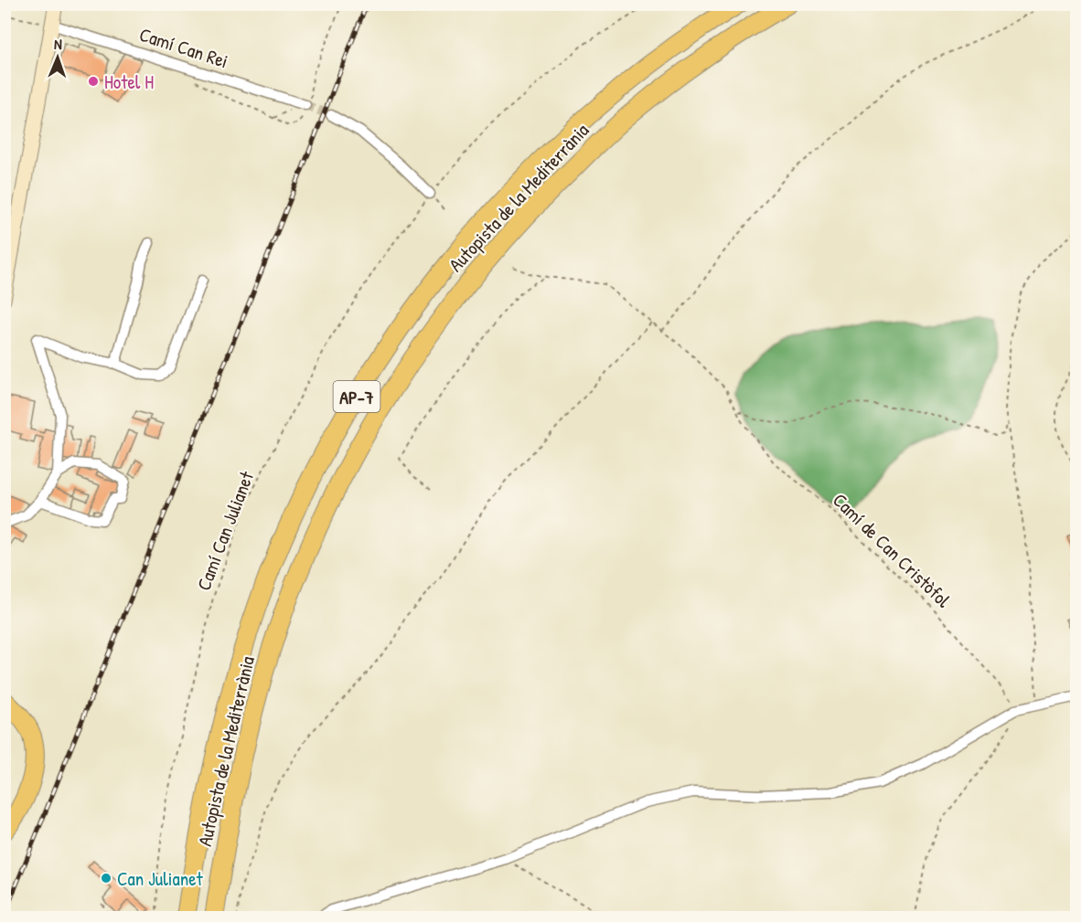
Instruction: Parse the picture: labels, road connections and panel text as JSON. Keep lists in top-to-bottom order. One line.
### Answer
{"streets":{"highway":["Autopista de la Mediterrània","AP-7"],"street":["Camí Can Rei"],"path":["Camí Can Julianet","Camí de Can Cristòfol"]},"places":["Hotel H","Can Julianet"],"north":"top"}
